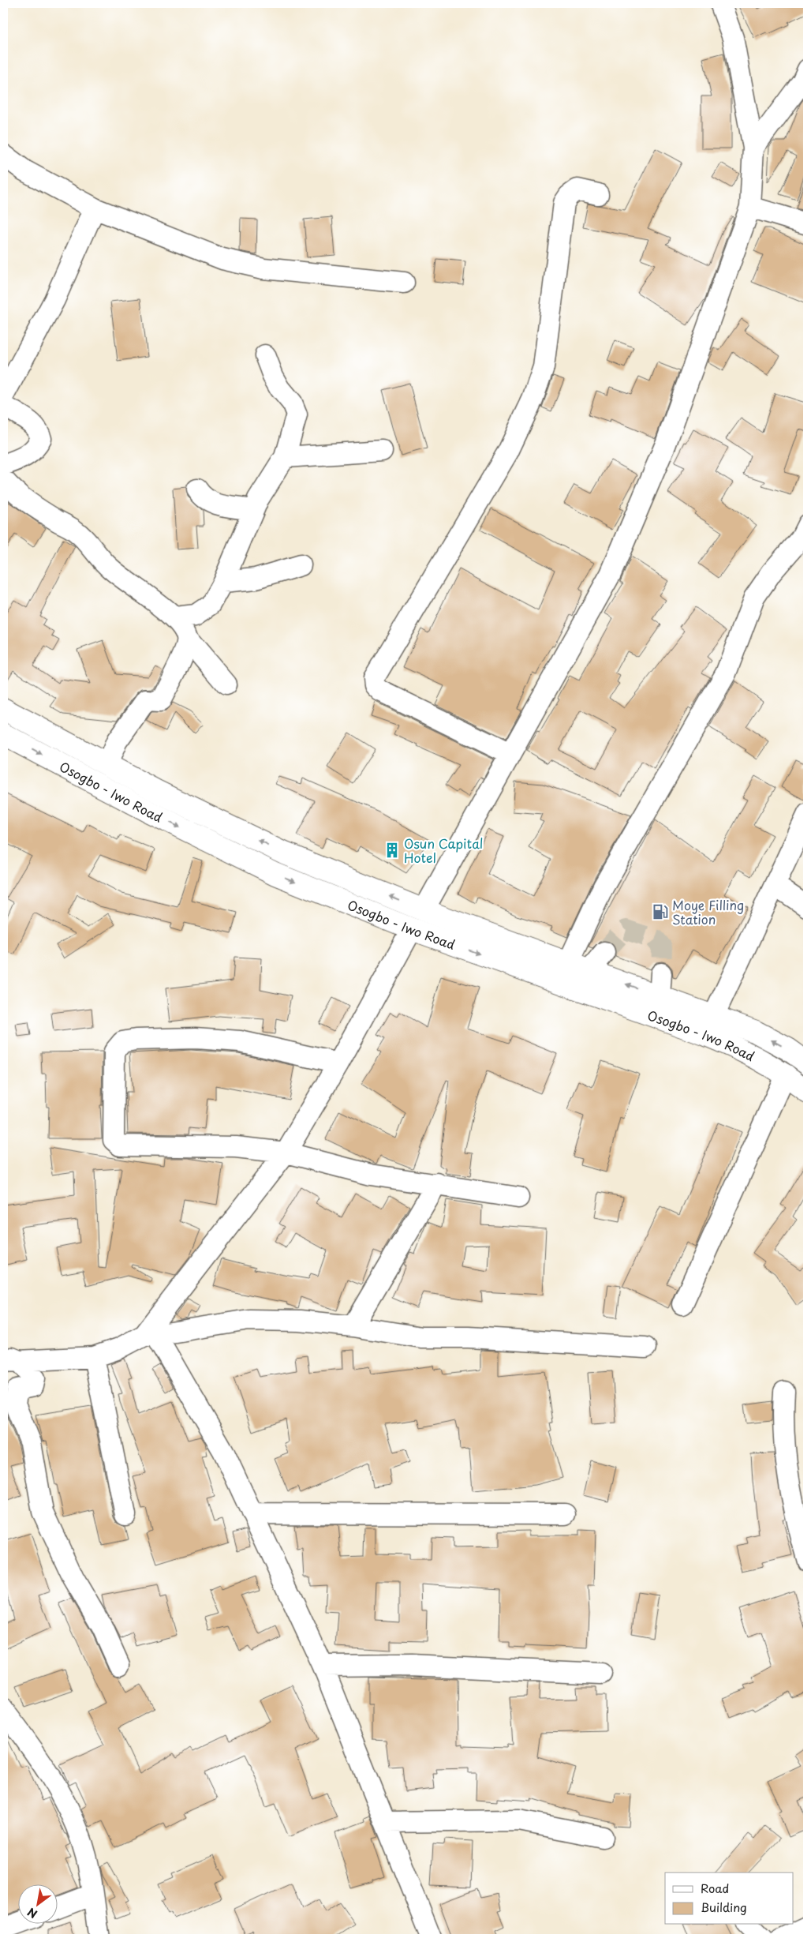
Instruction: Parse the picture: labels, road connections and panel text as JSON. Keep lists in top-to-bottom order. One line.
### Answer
{"streets":{"main road":["Osogbo - Iwo Road"]},"places":{"building":["Osun Capital Hotel"],"fuel station":["Moye Filling Station"]},"legend":["Road","Building"],"north":"bottom left"}
